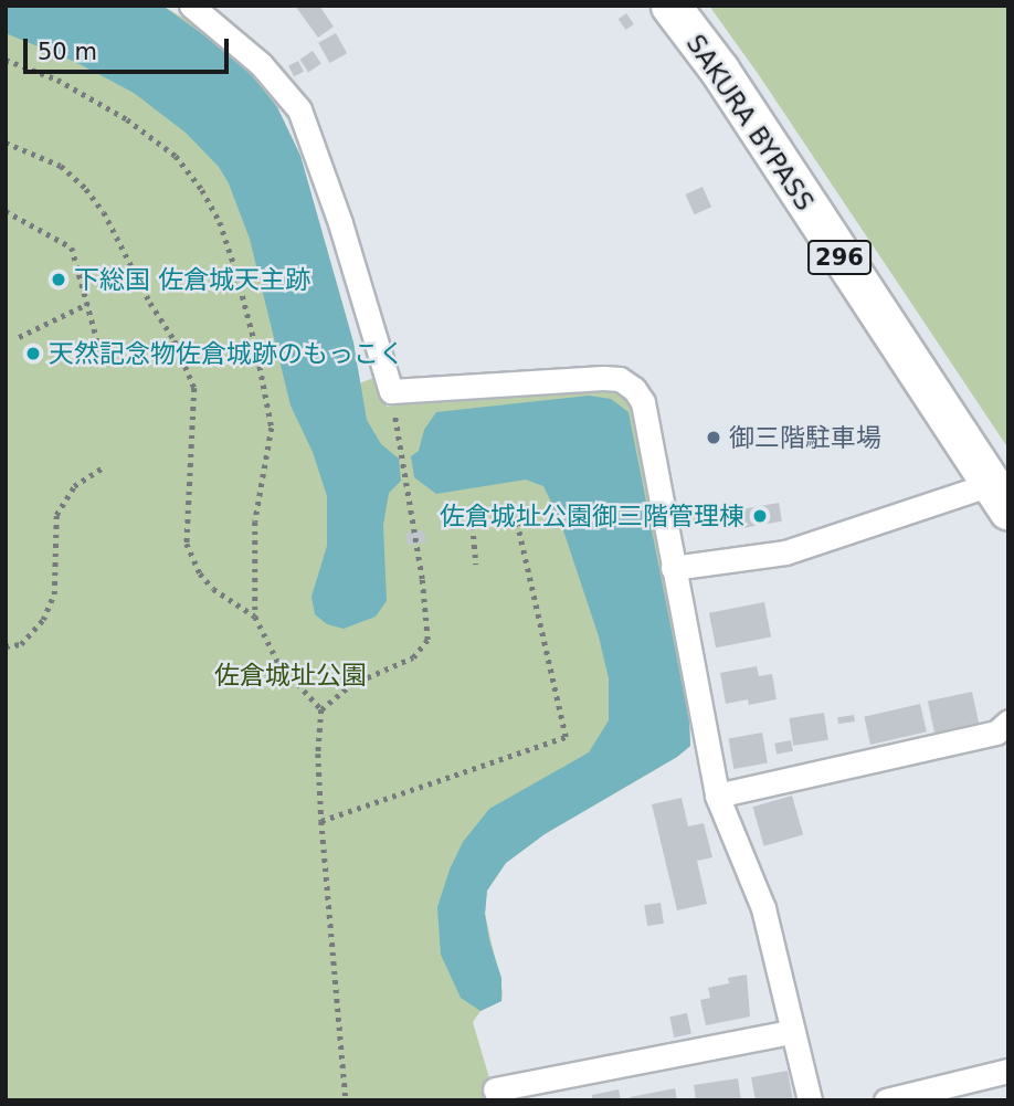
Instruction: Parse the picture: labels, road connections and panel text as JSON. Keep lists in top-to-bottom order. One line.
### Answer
{"streets":{"highway":["SAKURA BYPASS","296"]},"parks":["佐倉城址公園"],"places":["下総国 佐倉城天主跡","天然記念物佐倉城跡のもっこく","御三階駐車場","佐倉城址公園御三階管理棟"],"scale_bar":"50 m"}
